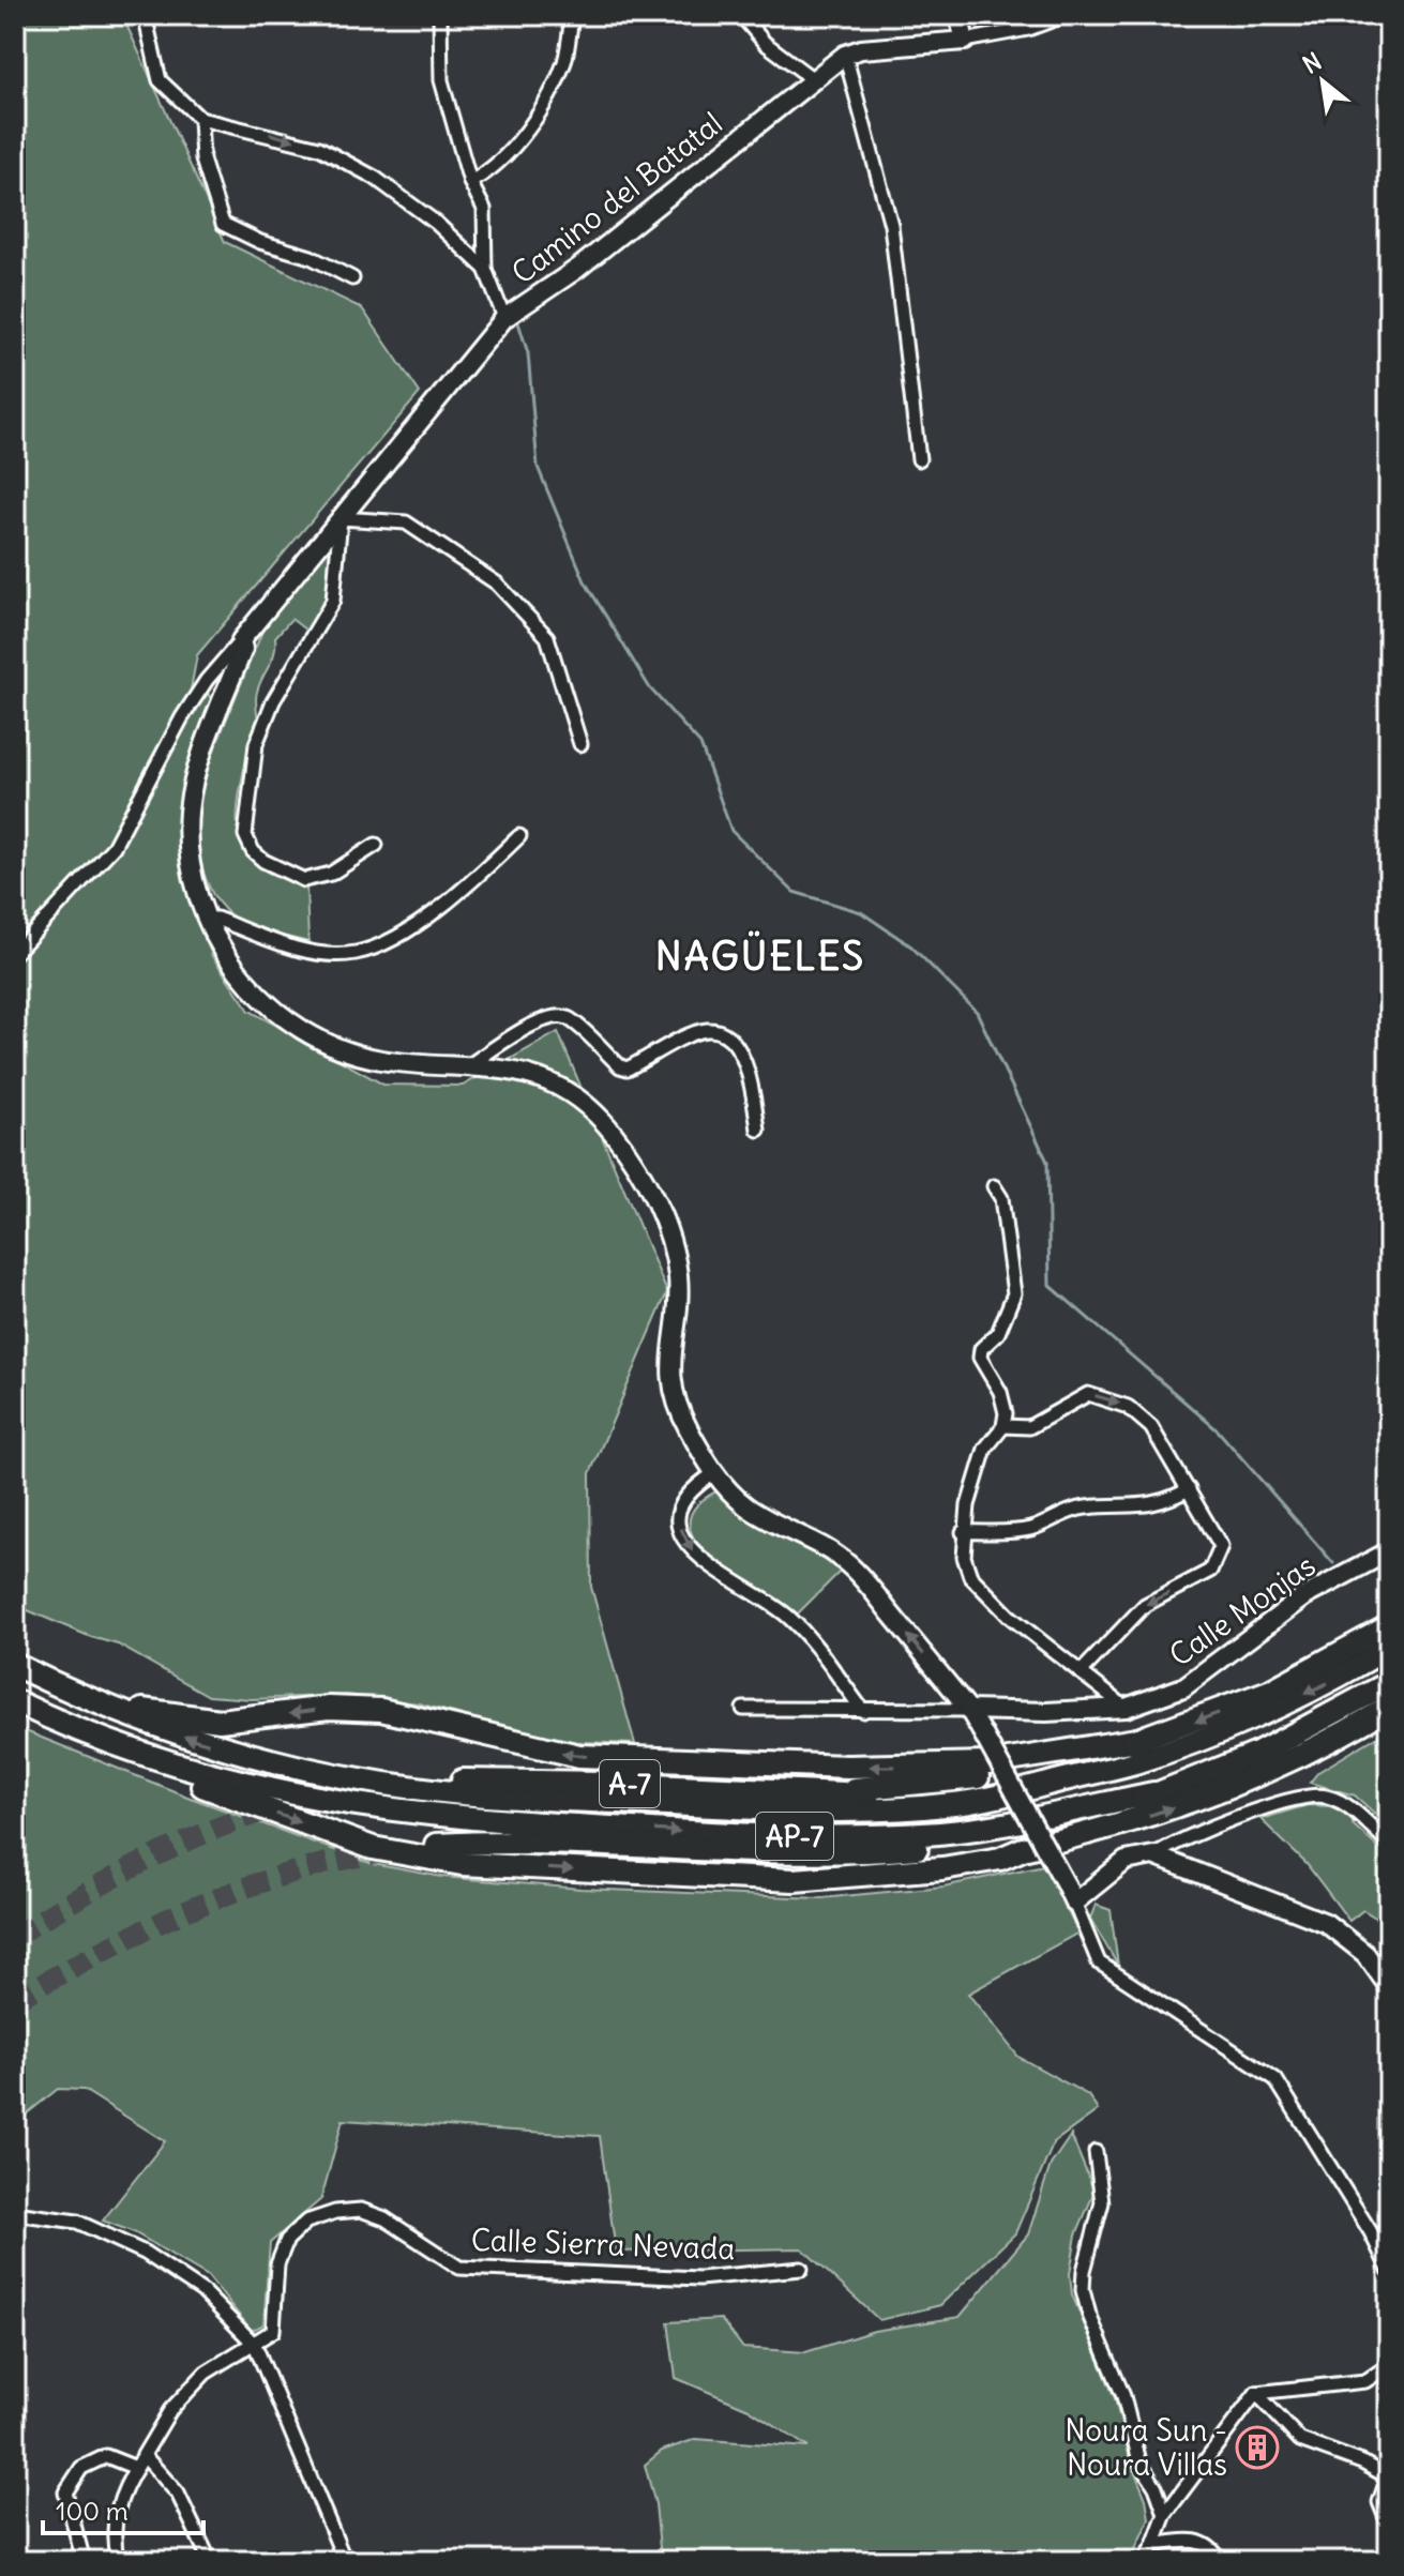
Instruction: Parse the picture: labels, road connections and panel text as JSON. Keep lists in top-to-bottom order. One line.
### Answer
{"streets":{"highway":["A-7","AP-7"],"street":["Camino del Batatal","Calle Monjas","Calle Sierra Nevada"]},"crossings":[["A-7","AP-7"]],"districts":["NAGÜELES"],"places":{"building":["Noura Sun - Noura Villas"]},"scale_bar":"100 m","north":"top left"}
